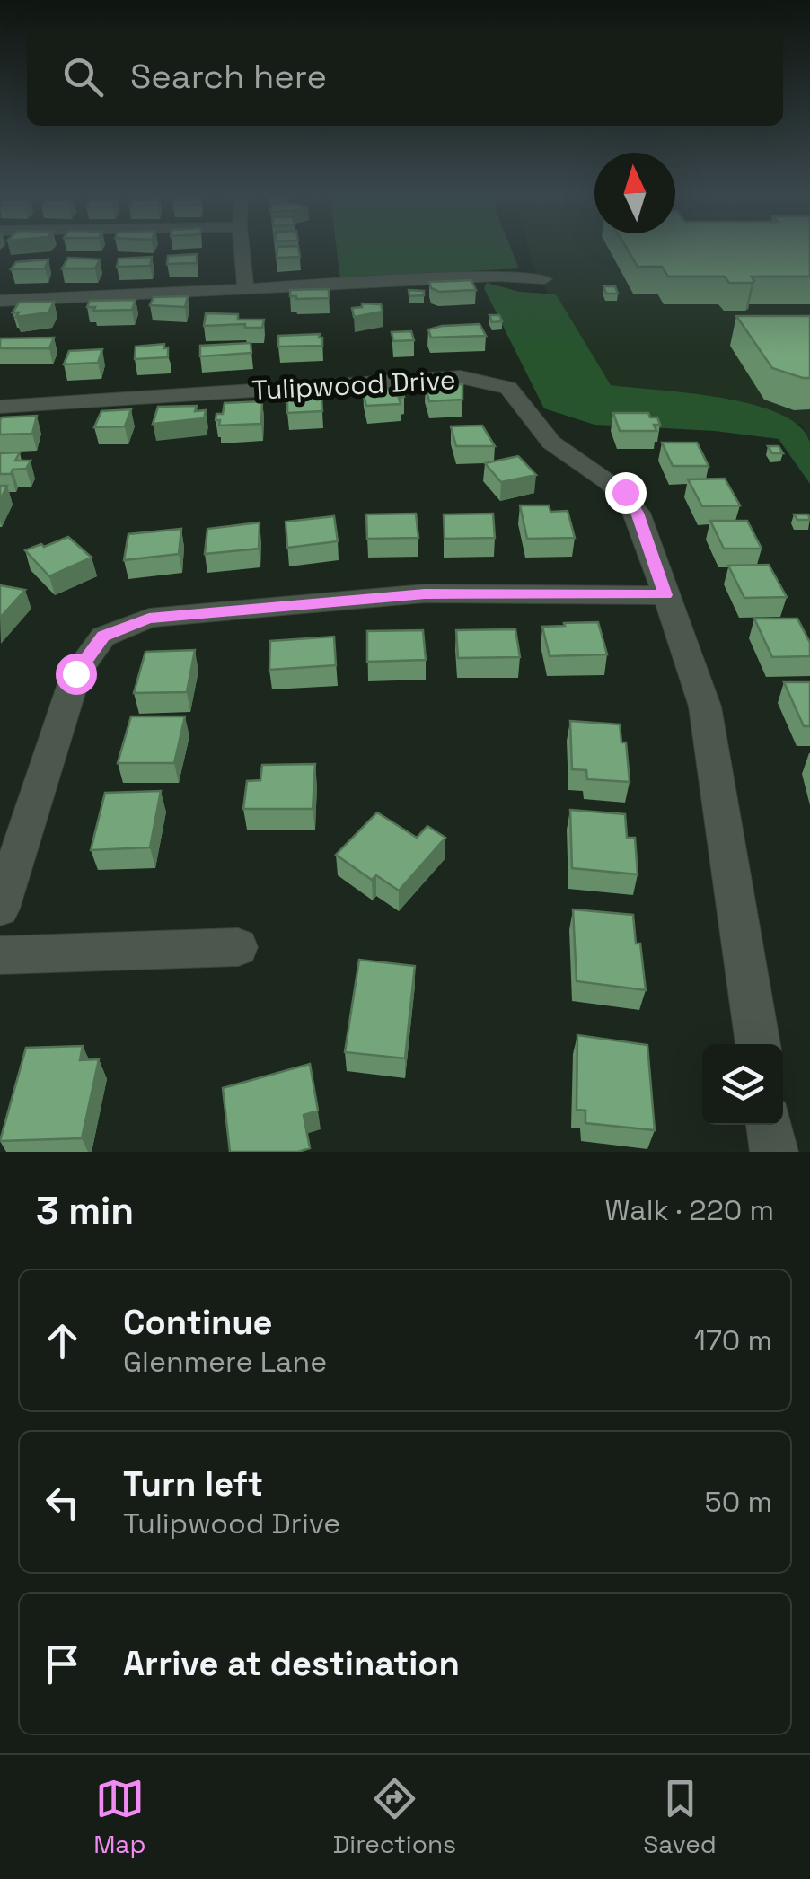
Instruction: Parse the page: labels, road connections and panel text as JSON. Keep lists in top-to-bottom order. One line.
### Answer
{"streets":{"street":["Tulipwood Drive"]},"north":"top","page":{"search":"Search here","heading":["3 min","Walk · 220 m"],"list":[["Continue","Glenmere Lane","170 m"],["Turn left","Tulipwood Drive","50 m"],"Arrive at destination"],"nav":["Map","Directions","Saved"]}}
